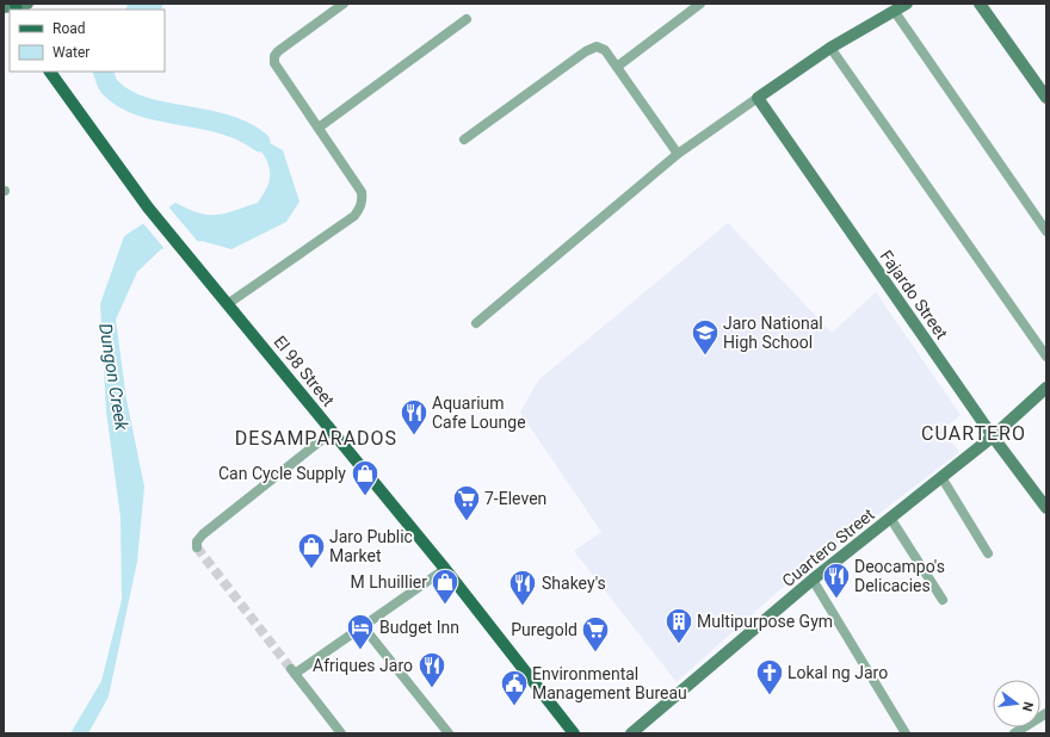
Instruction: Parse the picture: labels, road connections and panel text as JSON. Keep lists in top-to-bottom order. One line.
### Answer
{"streets":{"main road":["El 98 Street"],"street":["Fajardo Street","Cuartero Street"]},"crossings":[["Fajardo Street","Cuartero Street"]],"districts":["CUARTERO","DESAMPARADOS"],"water":["Dungon Creek"],"places":{"school or university":["Jaro National High School"],"restaurant":["Aquarium Cafe Lounge","Deocampo's Delicacies","Shakey's","Afriques Jaro"],"shop":["Can Cycle Supply","Jaro Public Market","M Lhuillier"],"supermarket":["7-Eleven","Puregold"],"building":["Multipurpose Gym"],"hotel":["Budget Inn"],"church":["Lokal ng Jaro"],"public building":["Environmental Management Bureau"]},"legend":["Road","Water"],"north":"right"}
